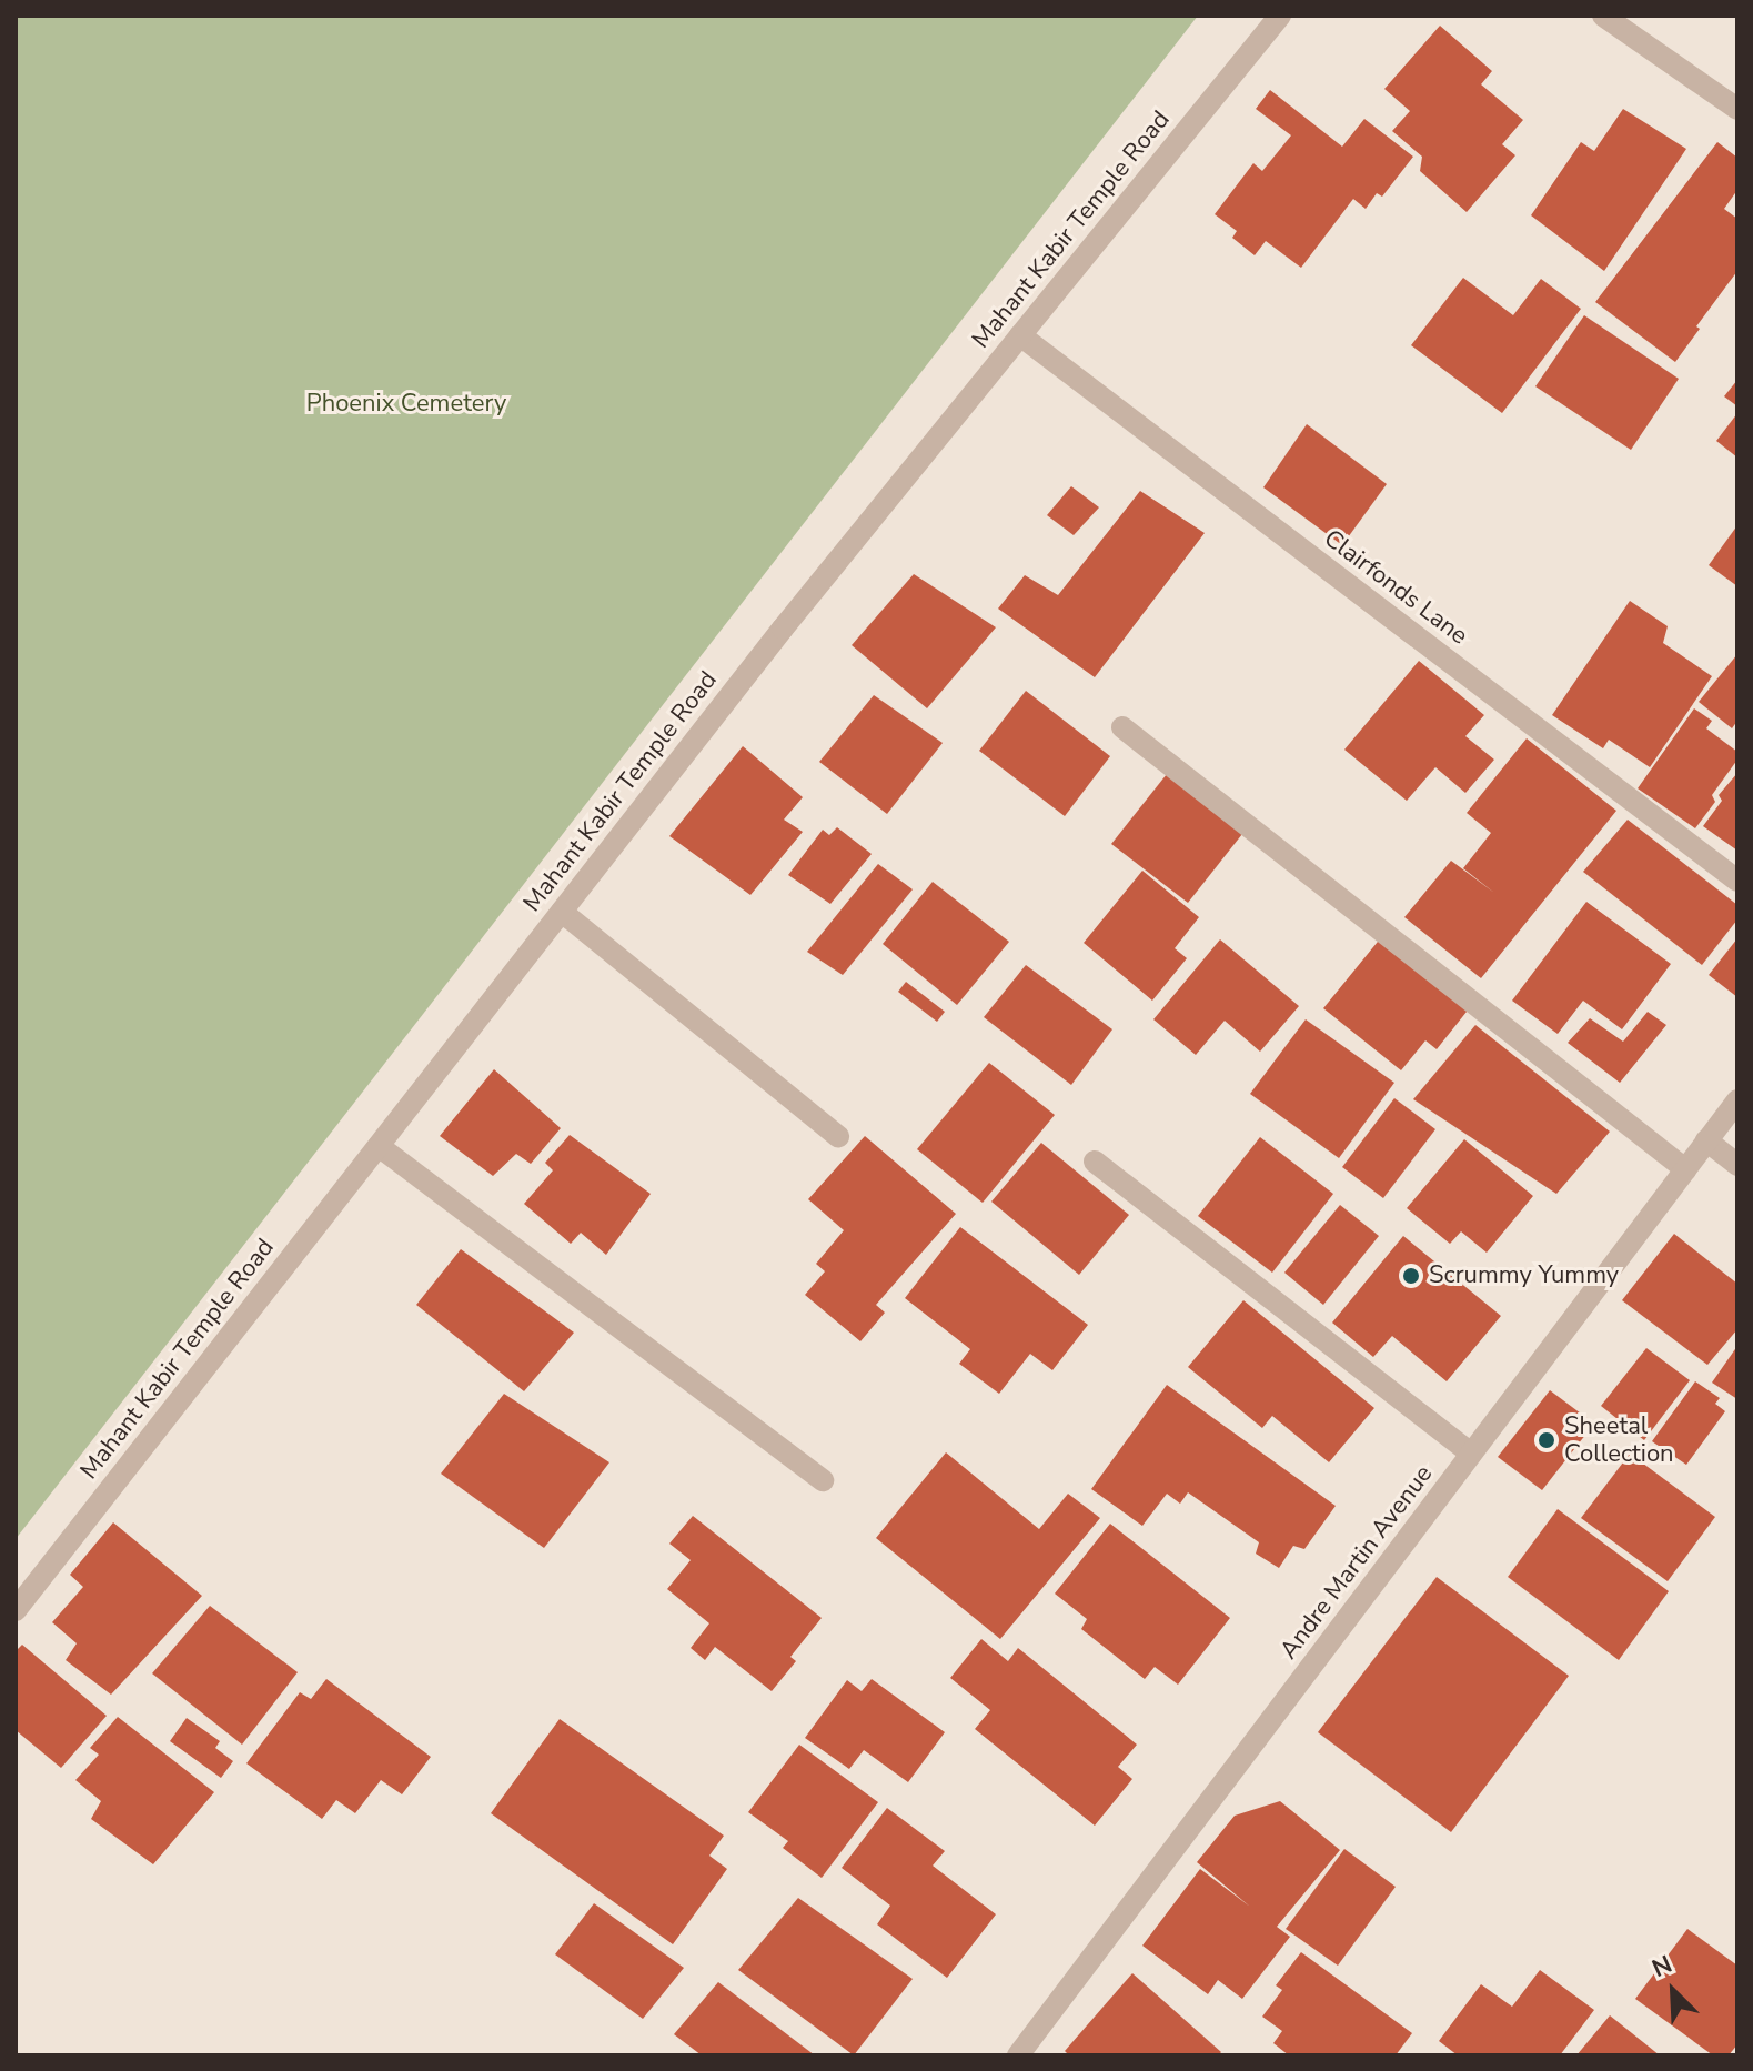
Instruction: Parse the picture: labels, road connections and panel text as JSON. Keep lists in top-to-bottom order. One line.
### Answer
{"streets":{"street":["Mahant Kabir Temple Road","Clairfonds Lane","Andre Martin Avenue"]},"crossings":[["Mahant Kabir Temple Road","Clairfonds Lane"]],"parks":["Phoenix Cemetery"],"places":["Scrummy Yummy","Sheetal Collection"],"north":"top left"}
